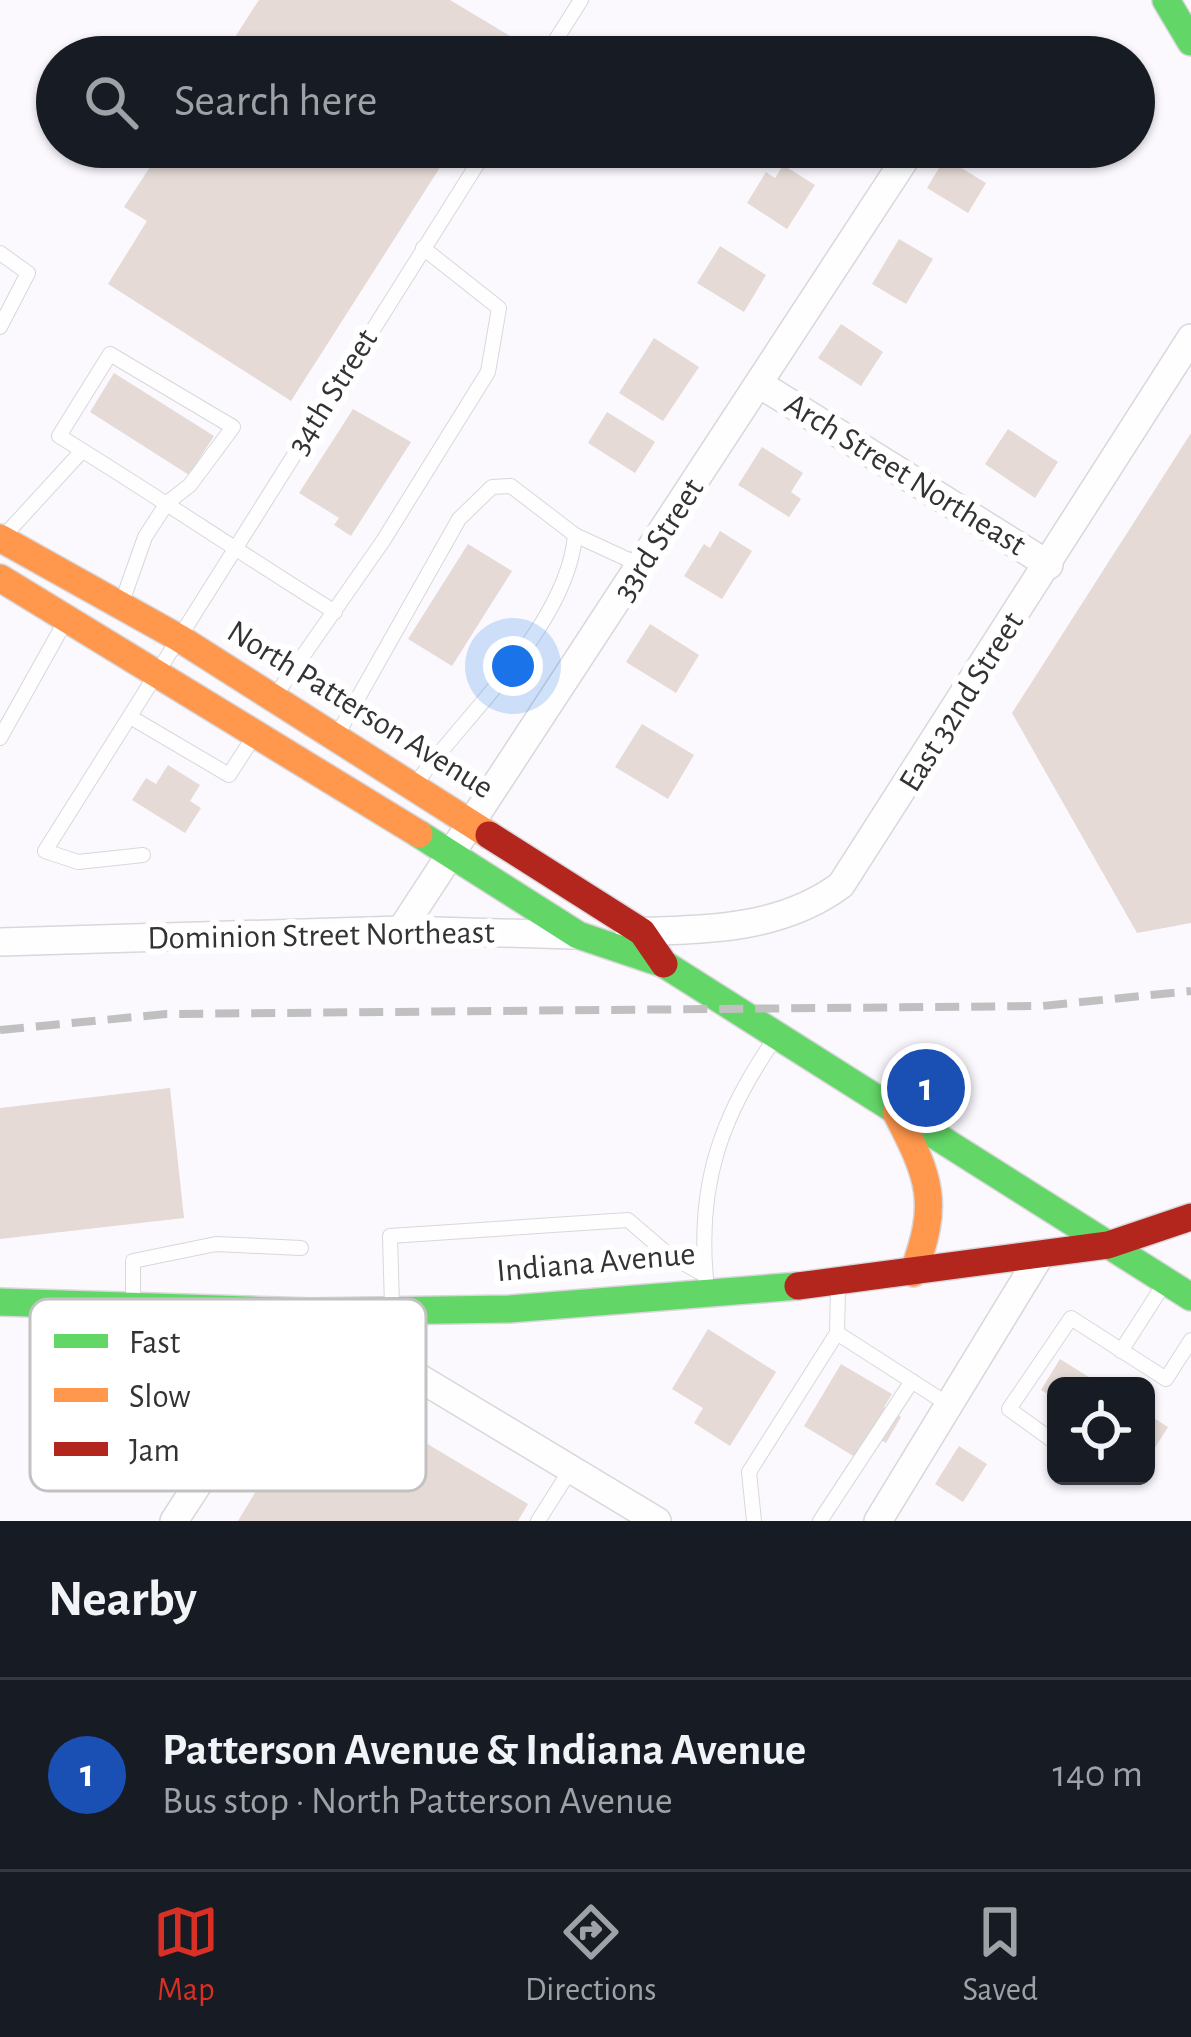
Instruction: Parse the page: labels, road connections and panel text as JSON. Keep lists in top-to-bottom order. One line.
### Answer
{"streets":{"main road":["North Patterson Avenue","Indiana Avenue"],"street":["Arch Street Northeast","33rd Street","East 32nd Street","Dominion Street Northeast"],"lane":["34th Street"]},"crossings":[["34th Street","North Patterson Avenue"],["Arch Street Northeast","33rd Street"],["Arch Street Northeast","East 32nd Street"],["33rd Street","North Patterson Avenue"],["33rd Street","Dominion Street Northeast"],["East 32nd Street","North Patterson Avenue"],["East 32nd Street","Dominion Street Northeast"],["North Patterson Avenue","Dominion Street Northeast"],["North Patterson Avenue","Indiana Avenue"]],"legend":["Fast","Slow","Jam"],"page":{"search":"Search here","pins":"1","heading":"Nearby","list":[{"mark":"1","name":"Patterson Avenue & Indiana Avenue","note":"Bus stop · North Patterson Avenue","value":"140 m"}],"nav":["Map","Directions","Saved"]}}
